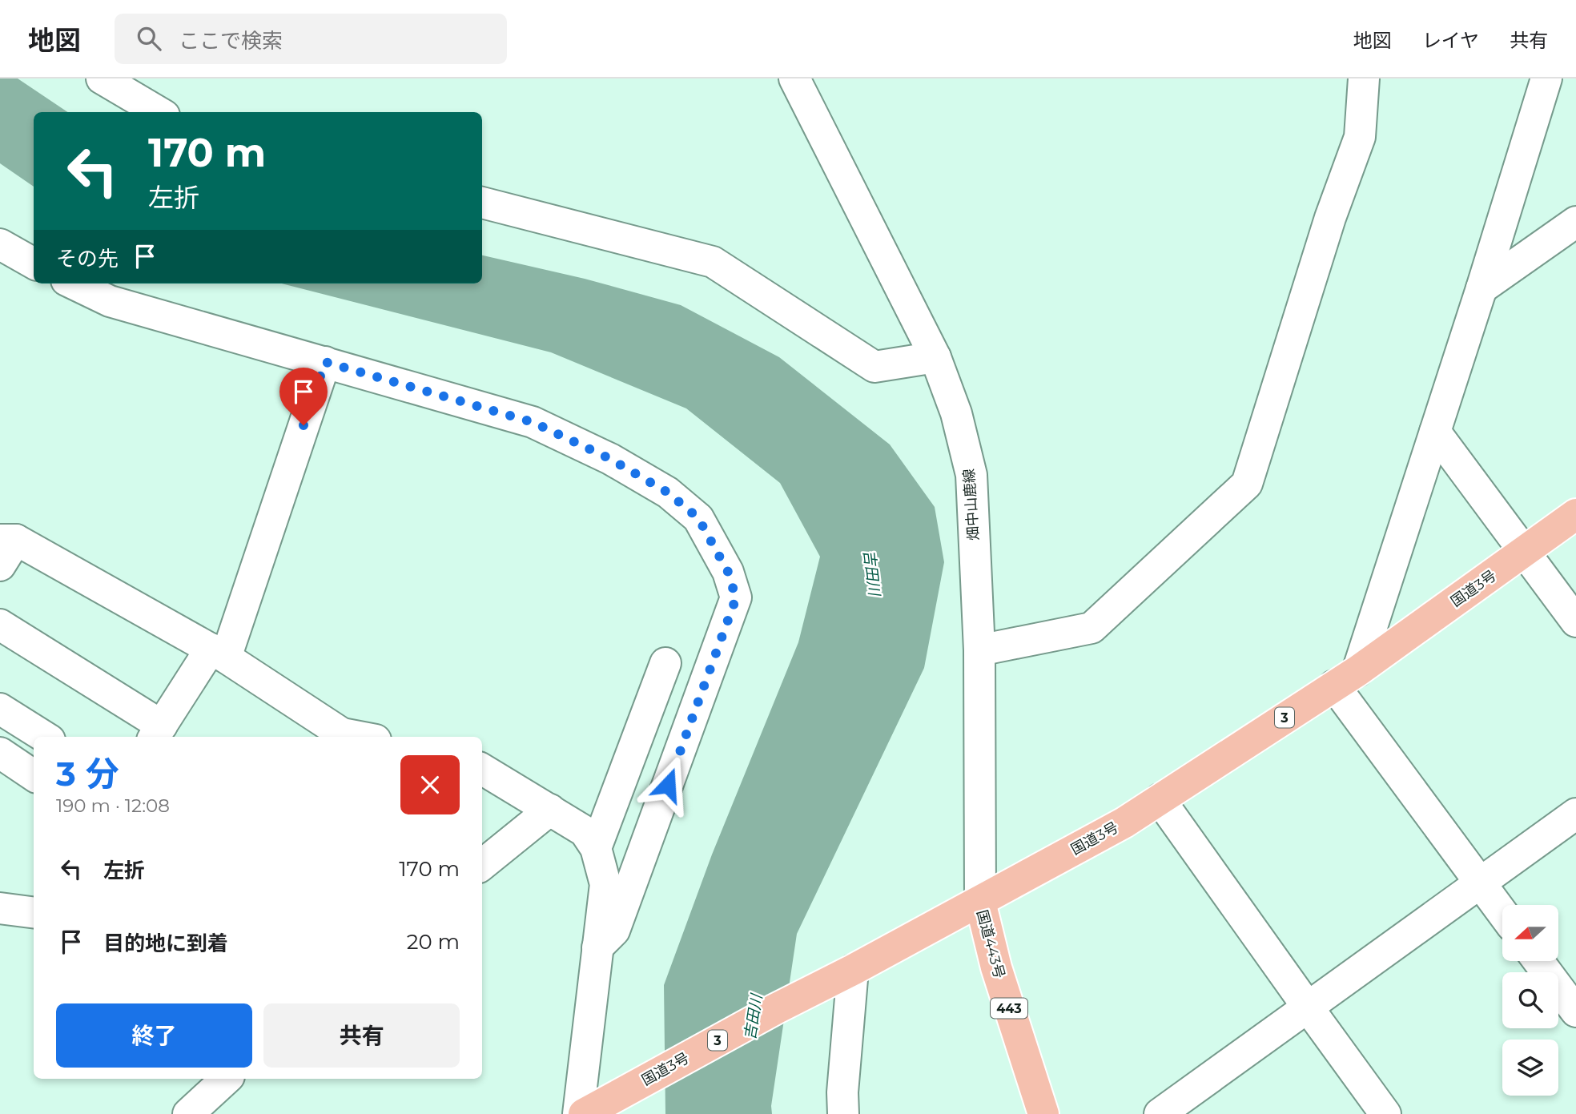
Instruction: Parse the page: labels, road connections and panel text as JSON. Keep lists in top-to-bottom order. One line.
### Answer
{"streets":{"highway":["国道3号","3","国道443号","443"],"street":["畑中山鹿線"]},"crossings":[["畑中山鹿線","国道3号"],["畑中山鹿線","国道443号"],["国道3号","国道443号"]],"water":["吉田川"],"north":"left","page":{"header":"地図","search":"ここで検索","nav":["地図","レイヤ","共有"],"turn":["170 m","左折"],"then":"その先","heading":["3 分","190 m · 12:08"],"list":[{"name":"左折","value":"170 m"},{"name":"目的地に到着","value":"20 m"}],"buttons":["終了","共有"]}}
